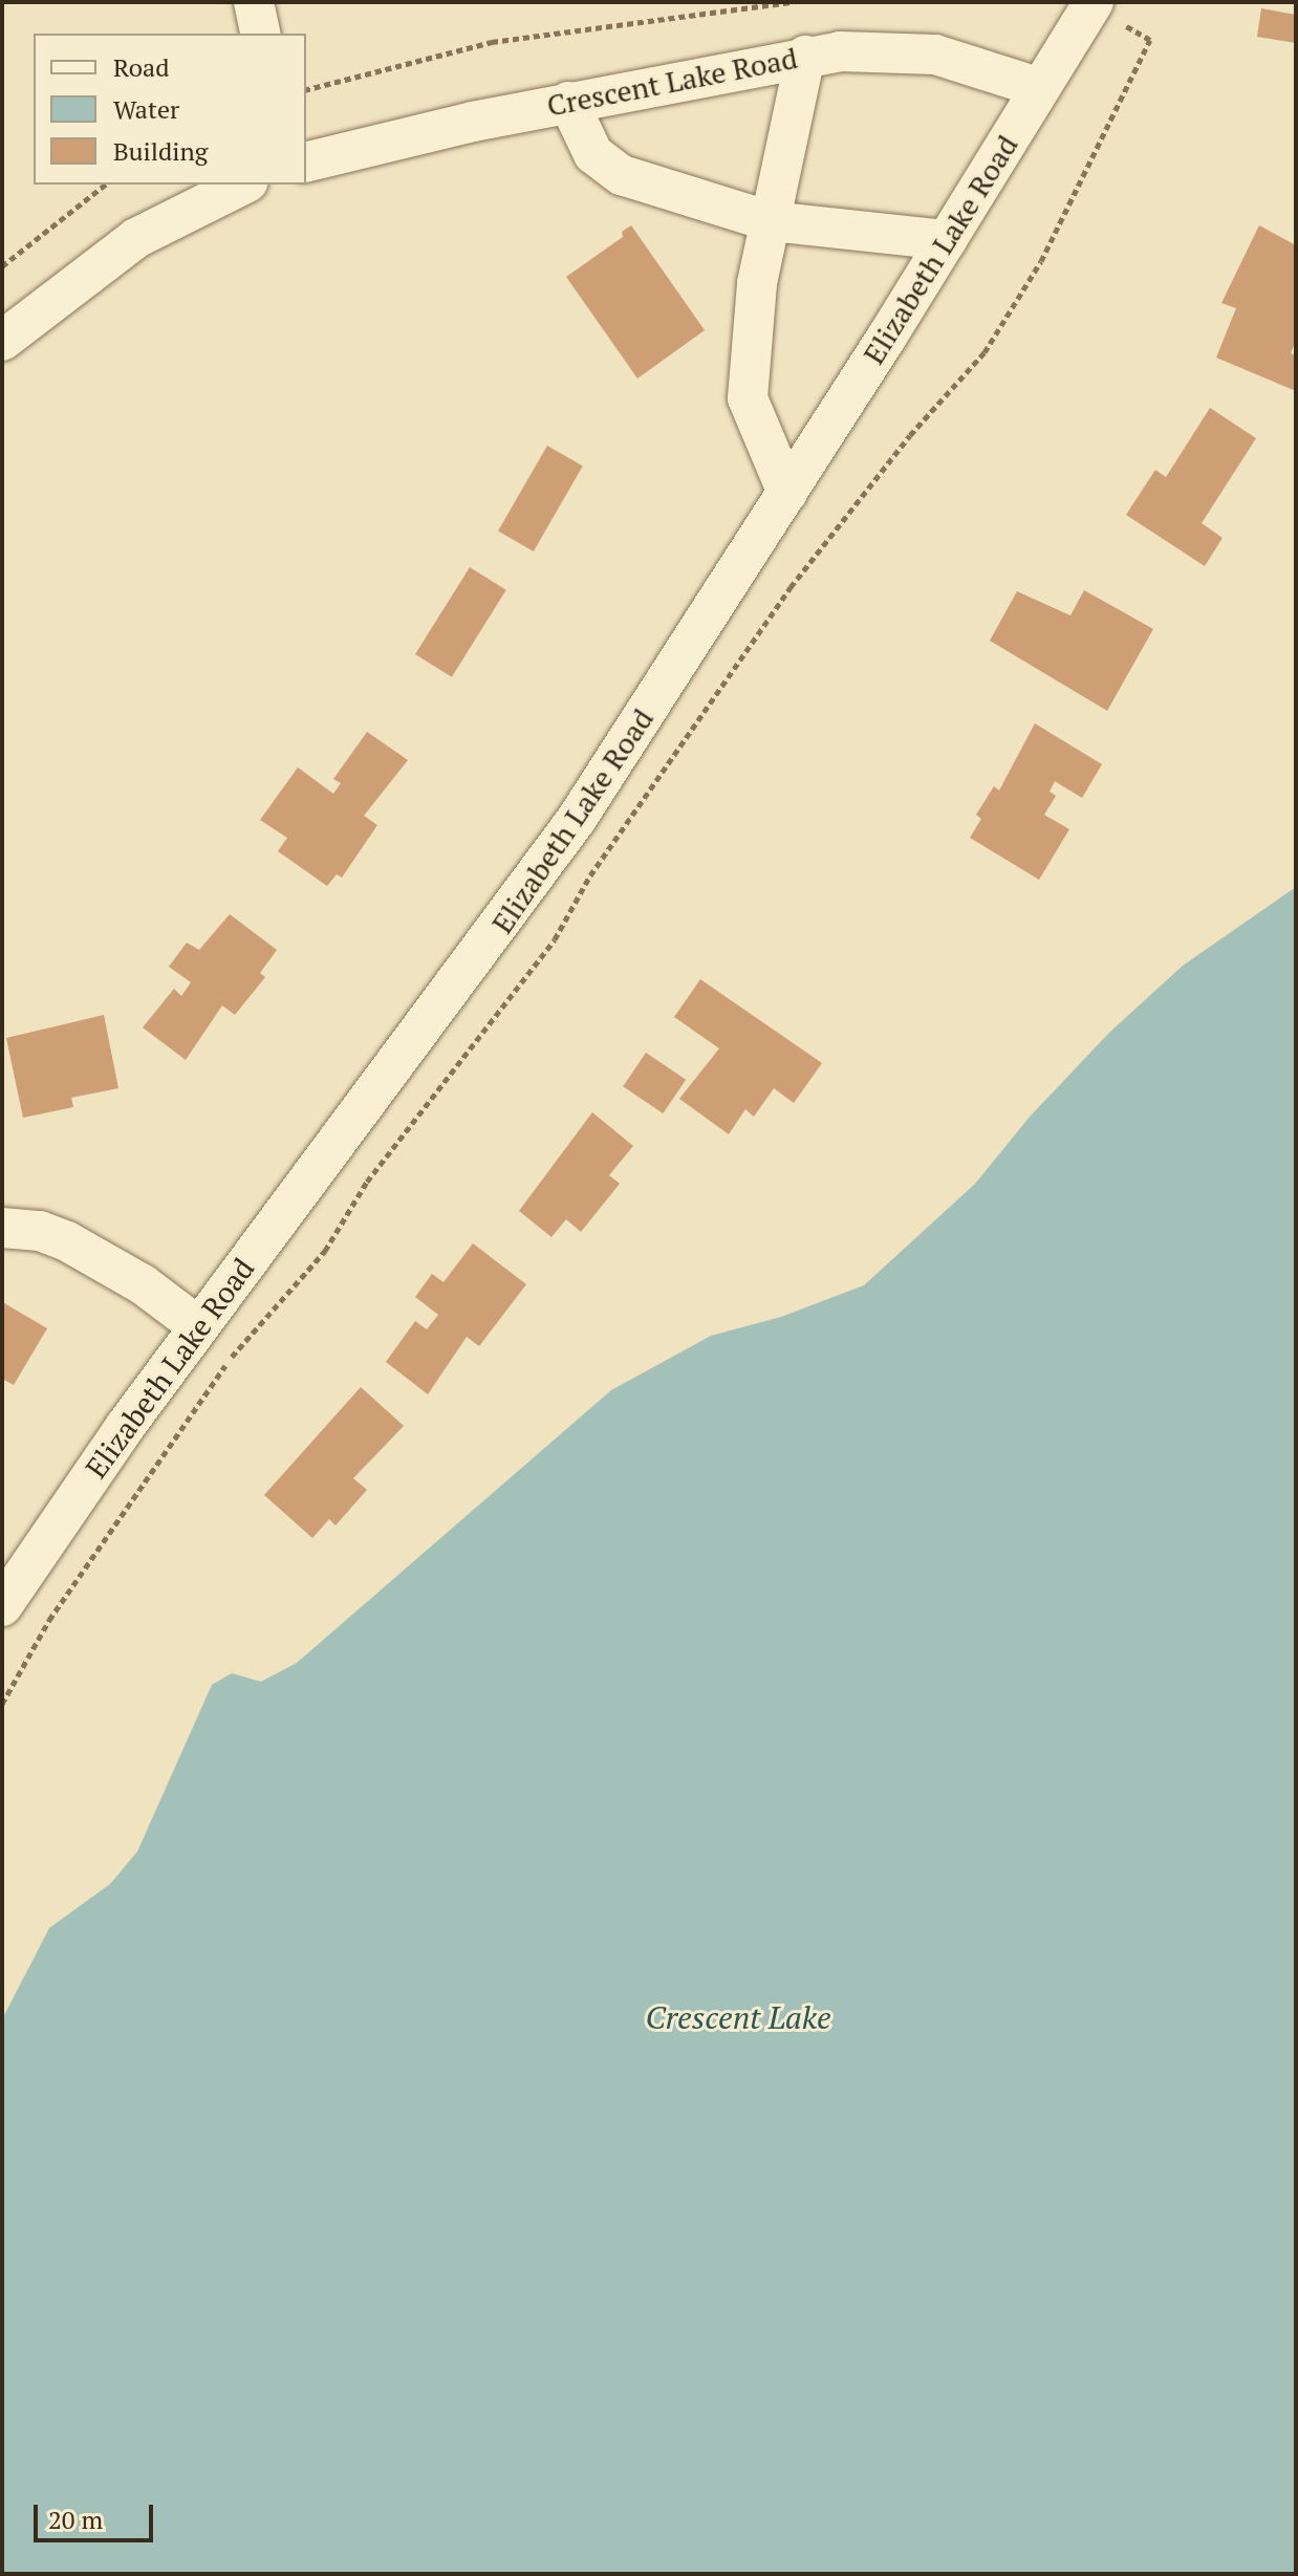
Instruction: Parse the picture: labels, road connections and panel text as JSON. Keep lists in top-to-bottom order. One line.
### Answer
{"streets":{"street":["Crescent Lake Road","Elizabeth Lake Road"]},"crossings":[["Crescent Lake Road","Elizabeth Lake Road"]],"water":["Crescent Lake"],"legend":["Road","Water","Building"],"scale_bar":"20 m"}
